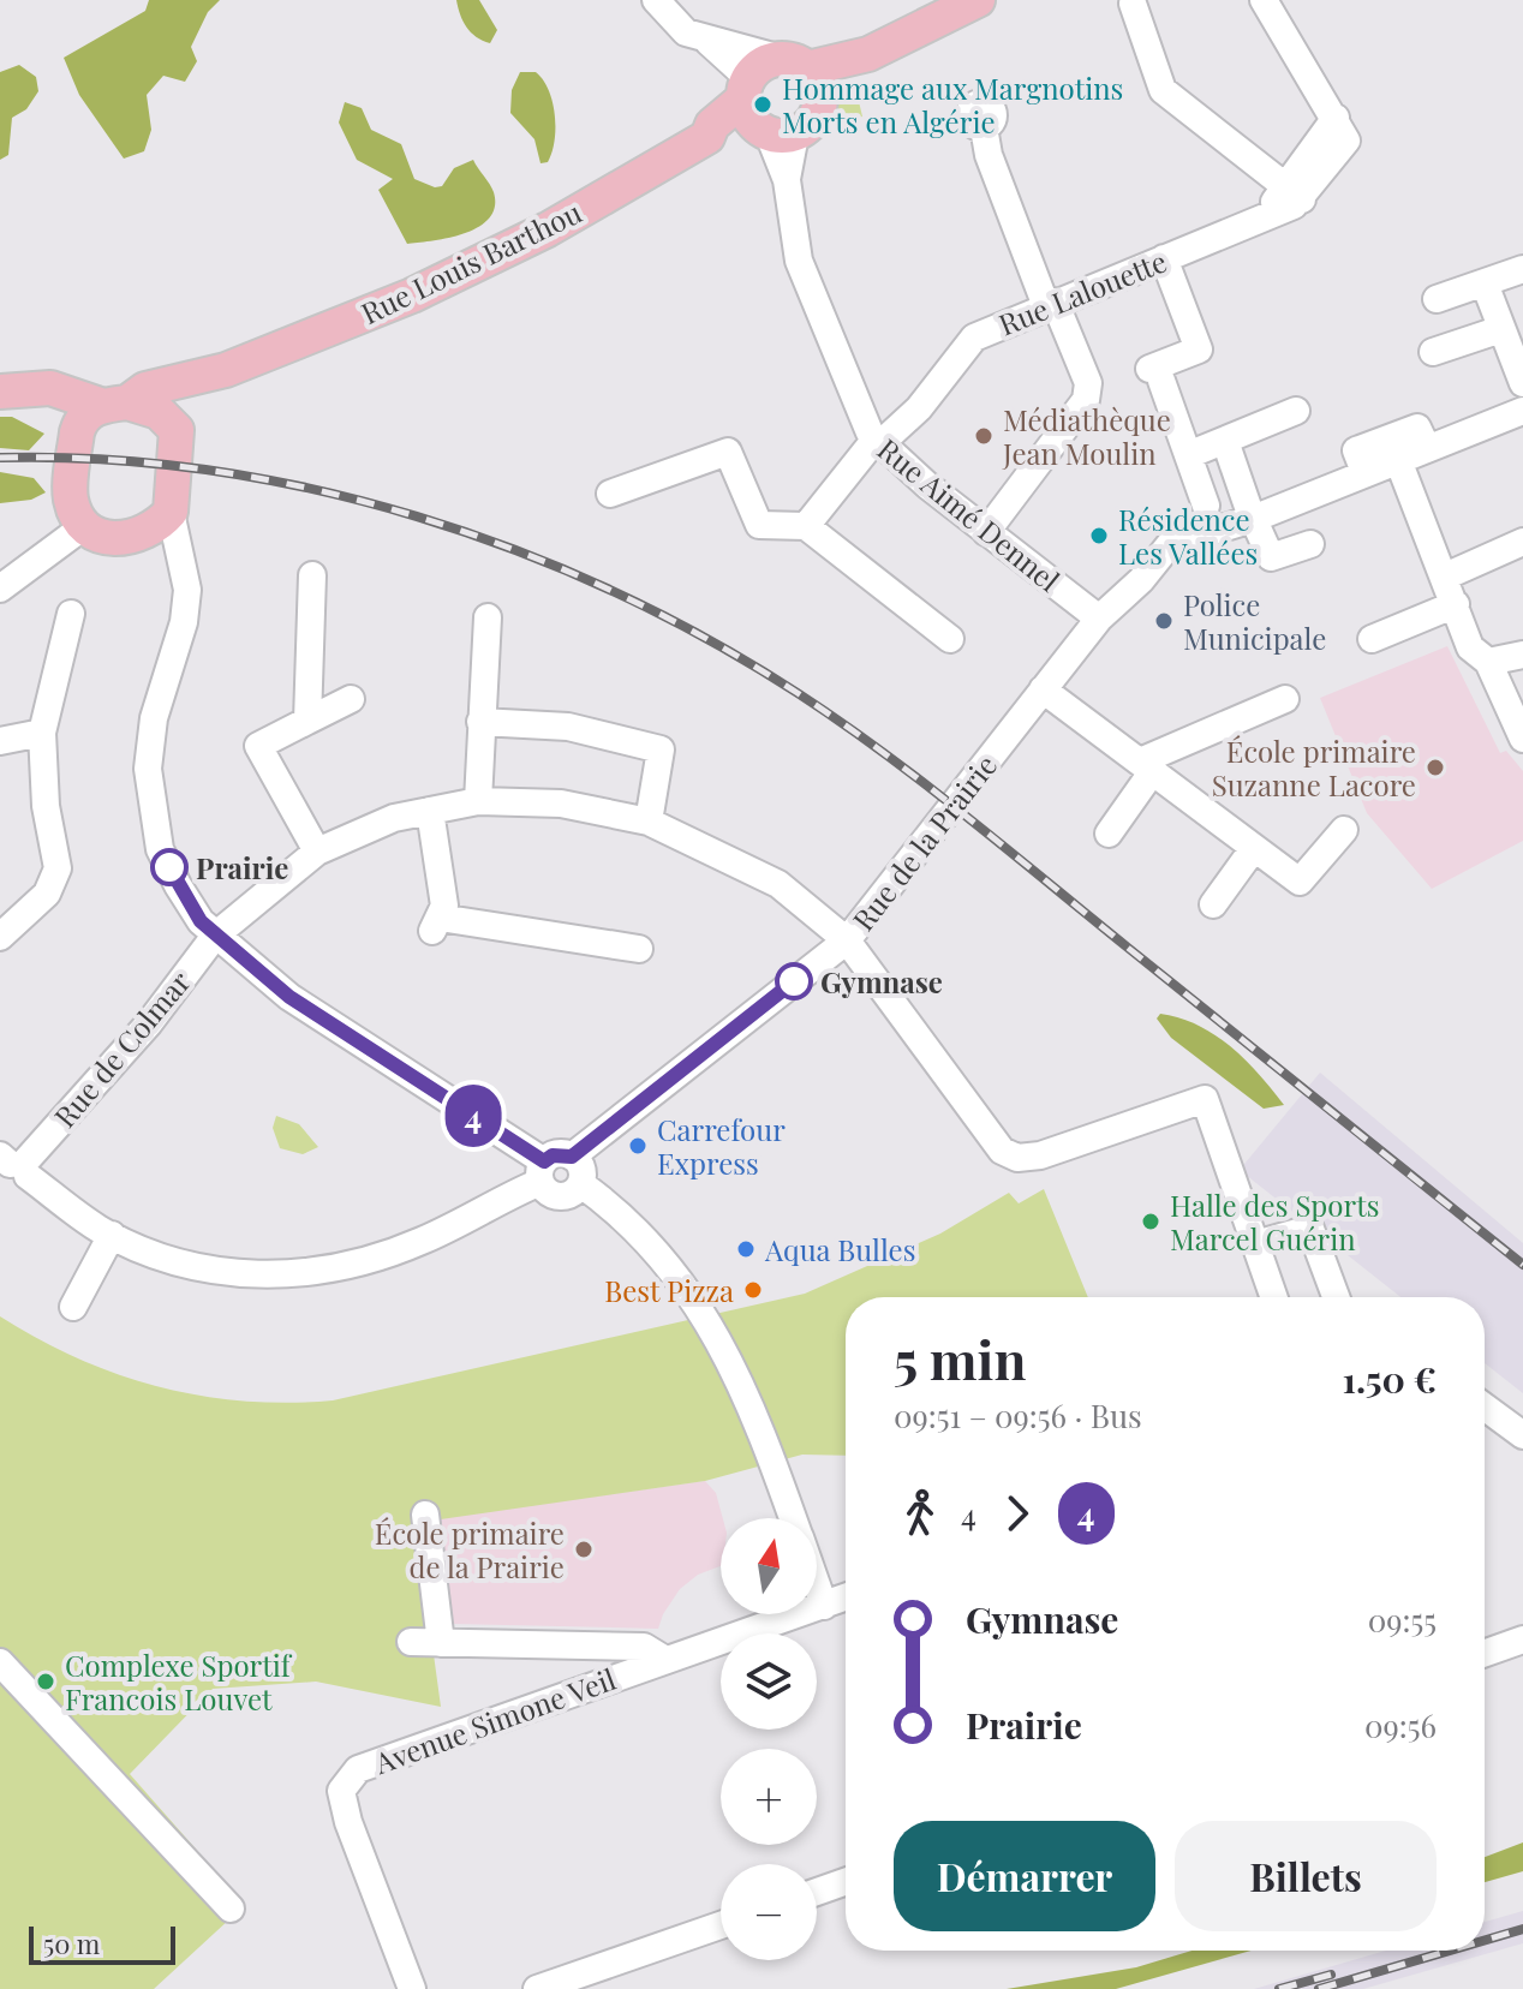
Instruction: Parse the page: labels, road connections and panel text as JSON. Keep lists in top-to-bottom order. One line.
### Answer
{"streets":{"main road":["Rue Louis Barthou"],"street":["Rue Lalouette","Rue Aimé Dennel","Rue de la Prairie","Rue de Colmar","Avenue Simone Veil"]},"crossings":[["Rue Louis Barthou","Rue Aimé Dennel"],["Rue Lalouette","Rue Aimé Dennel"],["Rue Aimé Dennel","Rue de la Prairie"],["Rue de la Prairie","Rue de Colmar"]],"places":["Hommage aux Margnotins Morts en Algérie","Médiathèque Jean Moulin","Résidence Les Vallées","Police Municipale","École primaire Suzanne Lacore","Prairie","Gymnase","Carrefour Express","Halle des Sports Marcel Guérin","Aqua Bulles","Best Pizza","École primaire de la Prairie","Complexe Sportif Francois Louvet"],"lines":["bus line 4"],"scale_bar":"50 m","north":"top","page":{"on_map":"4","heading":["5 min","09:51 – 09:56 · Bus","1.50 €"],"legs":["4","4"],"map_buttons":["+","−"],"list":[{"name":"Gymnase","value":"09:55"},{"name":"Prairie","value":"09:56"}],"buttons":["Démarrer","Billets"],"scale":"50 m"}}
